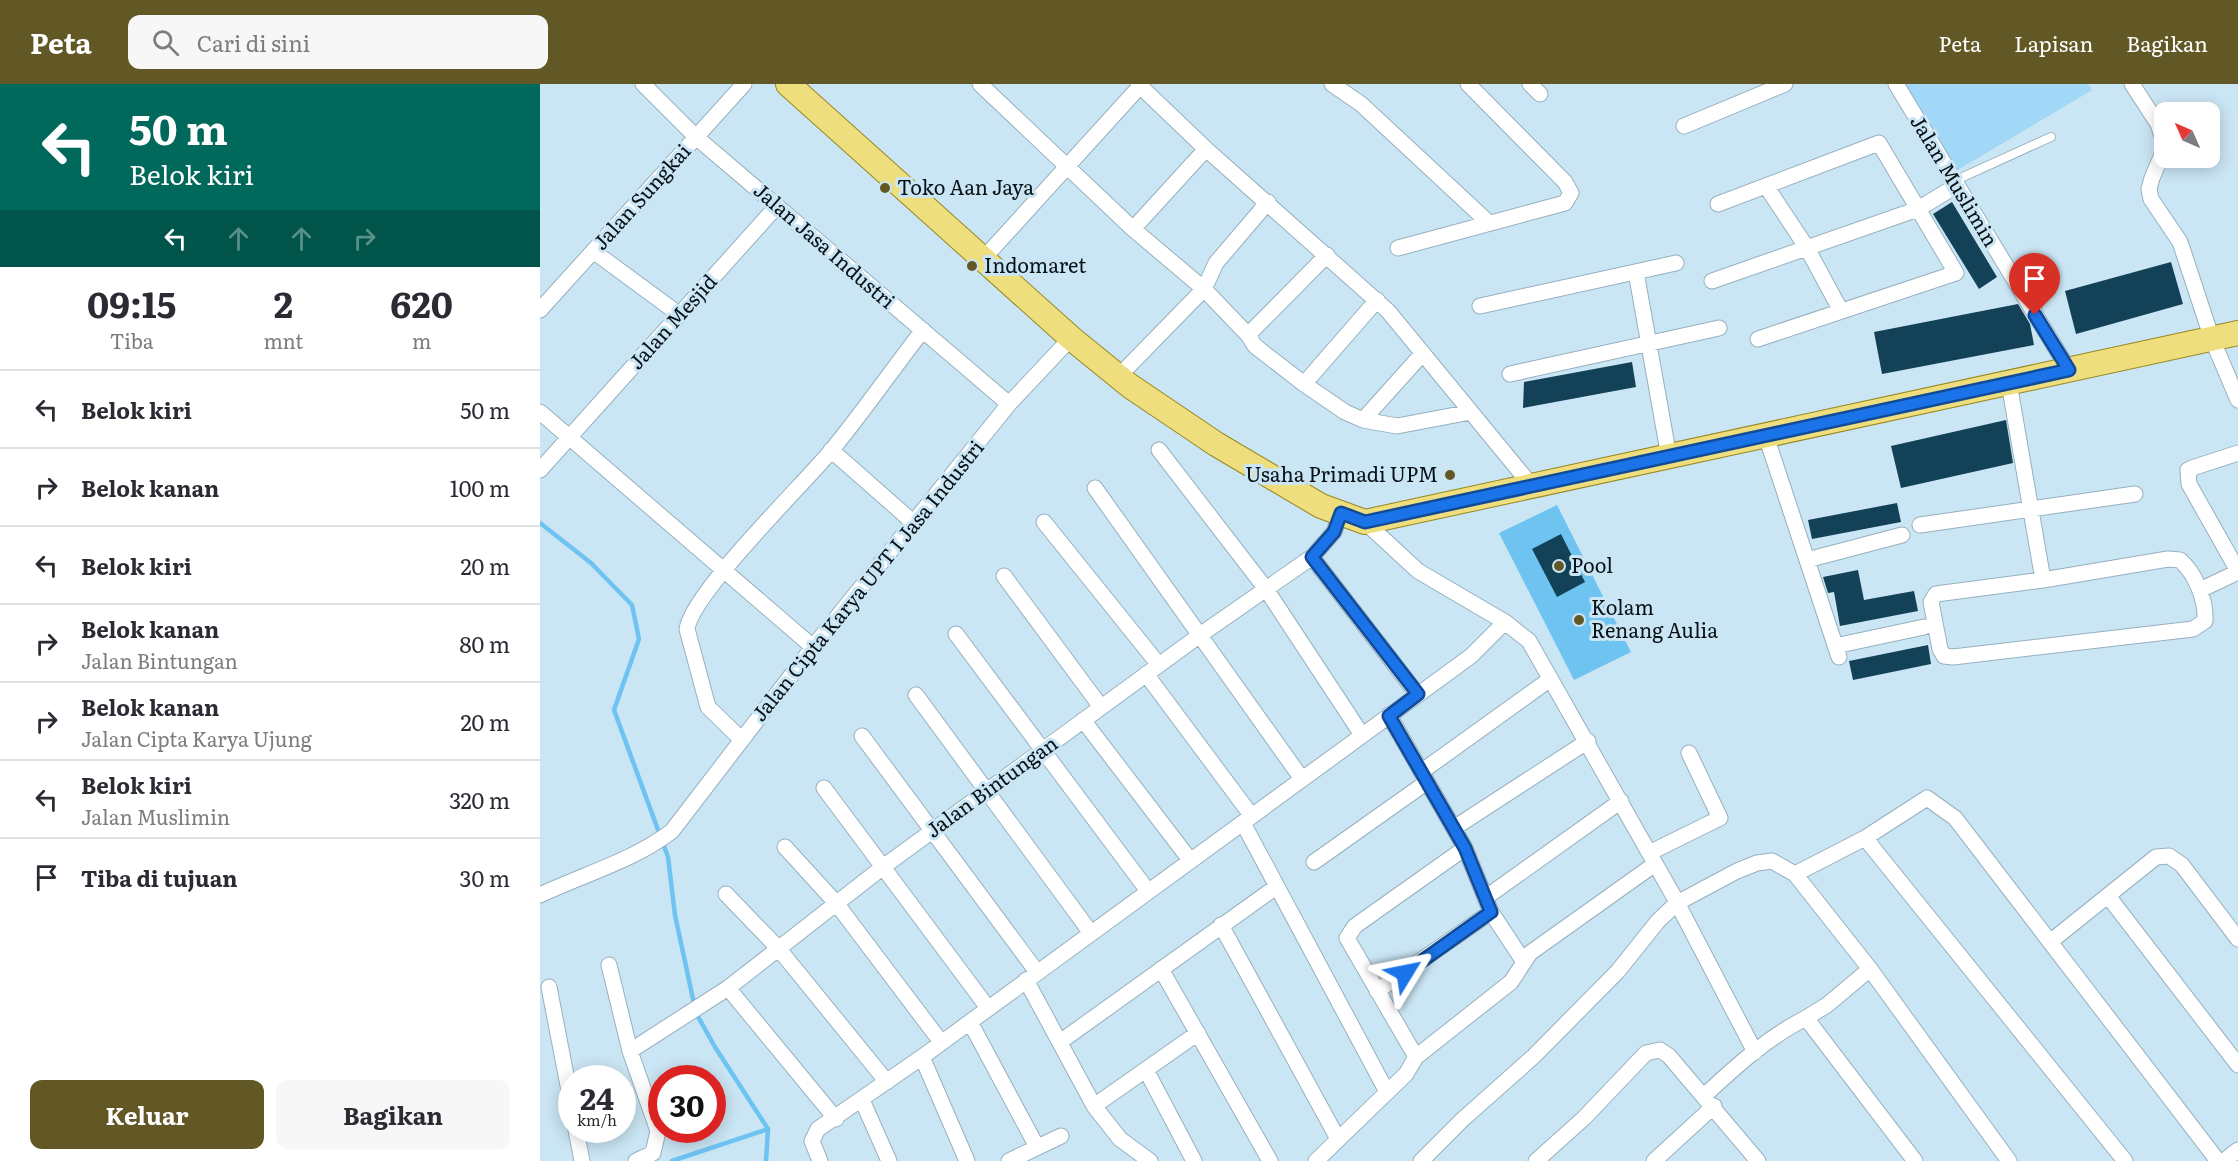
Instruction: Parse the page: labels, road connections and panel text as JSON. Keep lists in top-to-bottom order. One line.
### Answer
{"streets":{"street":["Jalan Muslimin","Jalan Sungkai","Jalan Jasa Industri","Jalan Mesjid","Jalan Cipta Karya UPT I Jasa Industri","Jalan Bintungan"]},"crossings":[["Jalan Sungkai","Jalan Jasa Industri"],["Jalan Jasa Industri","Jalan Mesjid"],["Jalan Jasa Industri","Jalan Cipta Karya UPT I Jasa Industri"]],"places":["Toko Aan Jaya","Indomaret","Usaha Primadi UPM","Pool","Kolam Renang Aulia"],"north":"top left","page":{"header":"Peta","search":"Cari di sini","nav":["Peta","Lapisan","Bagikan"],"turn":["50 m","Belok kiri"],"eta":["09:15","Tiba","2","mnt","620","m"],"list":[{"name":"Belok kiri","value":"50 m"},{"name":"Belok kanan","value":"100 m"},{"name":"Belok kiri","value":"20 m"},{"name":"Belok kanan","note":"Jalan Bintungan","value":"80 m"},{"name":"Belok kanan","note":"Jalan Cipta Karya Ujung","value":"20 m"},{"name":"Belok kiri","note":"Jalan Muslimin","value":"320 m"},{"name":"Tiba di tujuan","value":"30 m"}],"speed":"24 km/h","limit":"30","buttons":["Keluar","Bagikan"]}}
